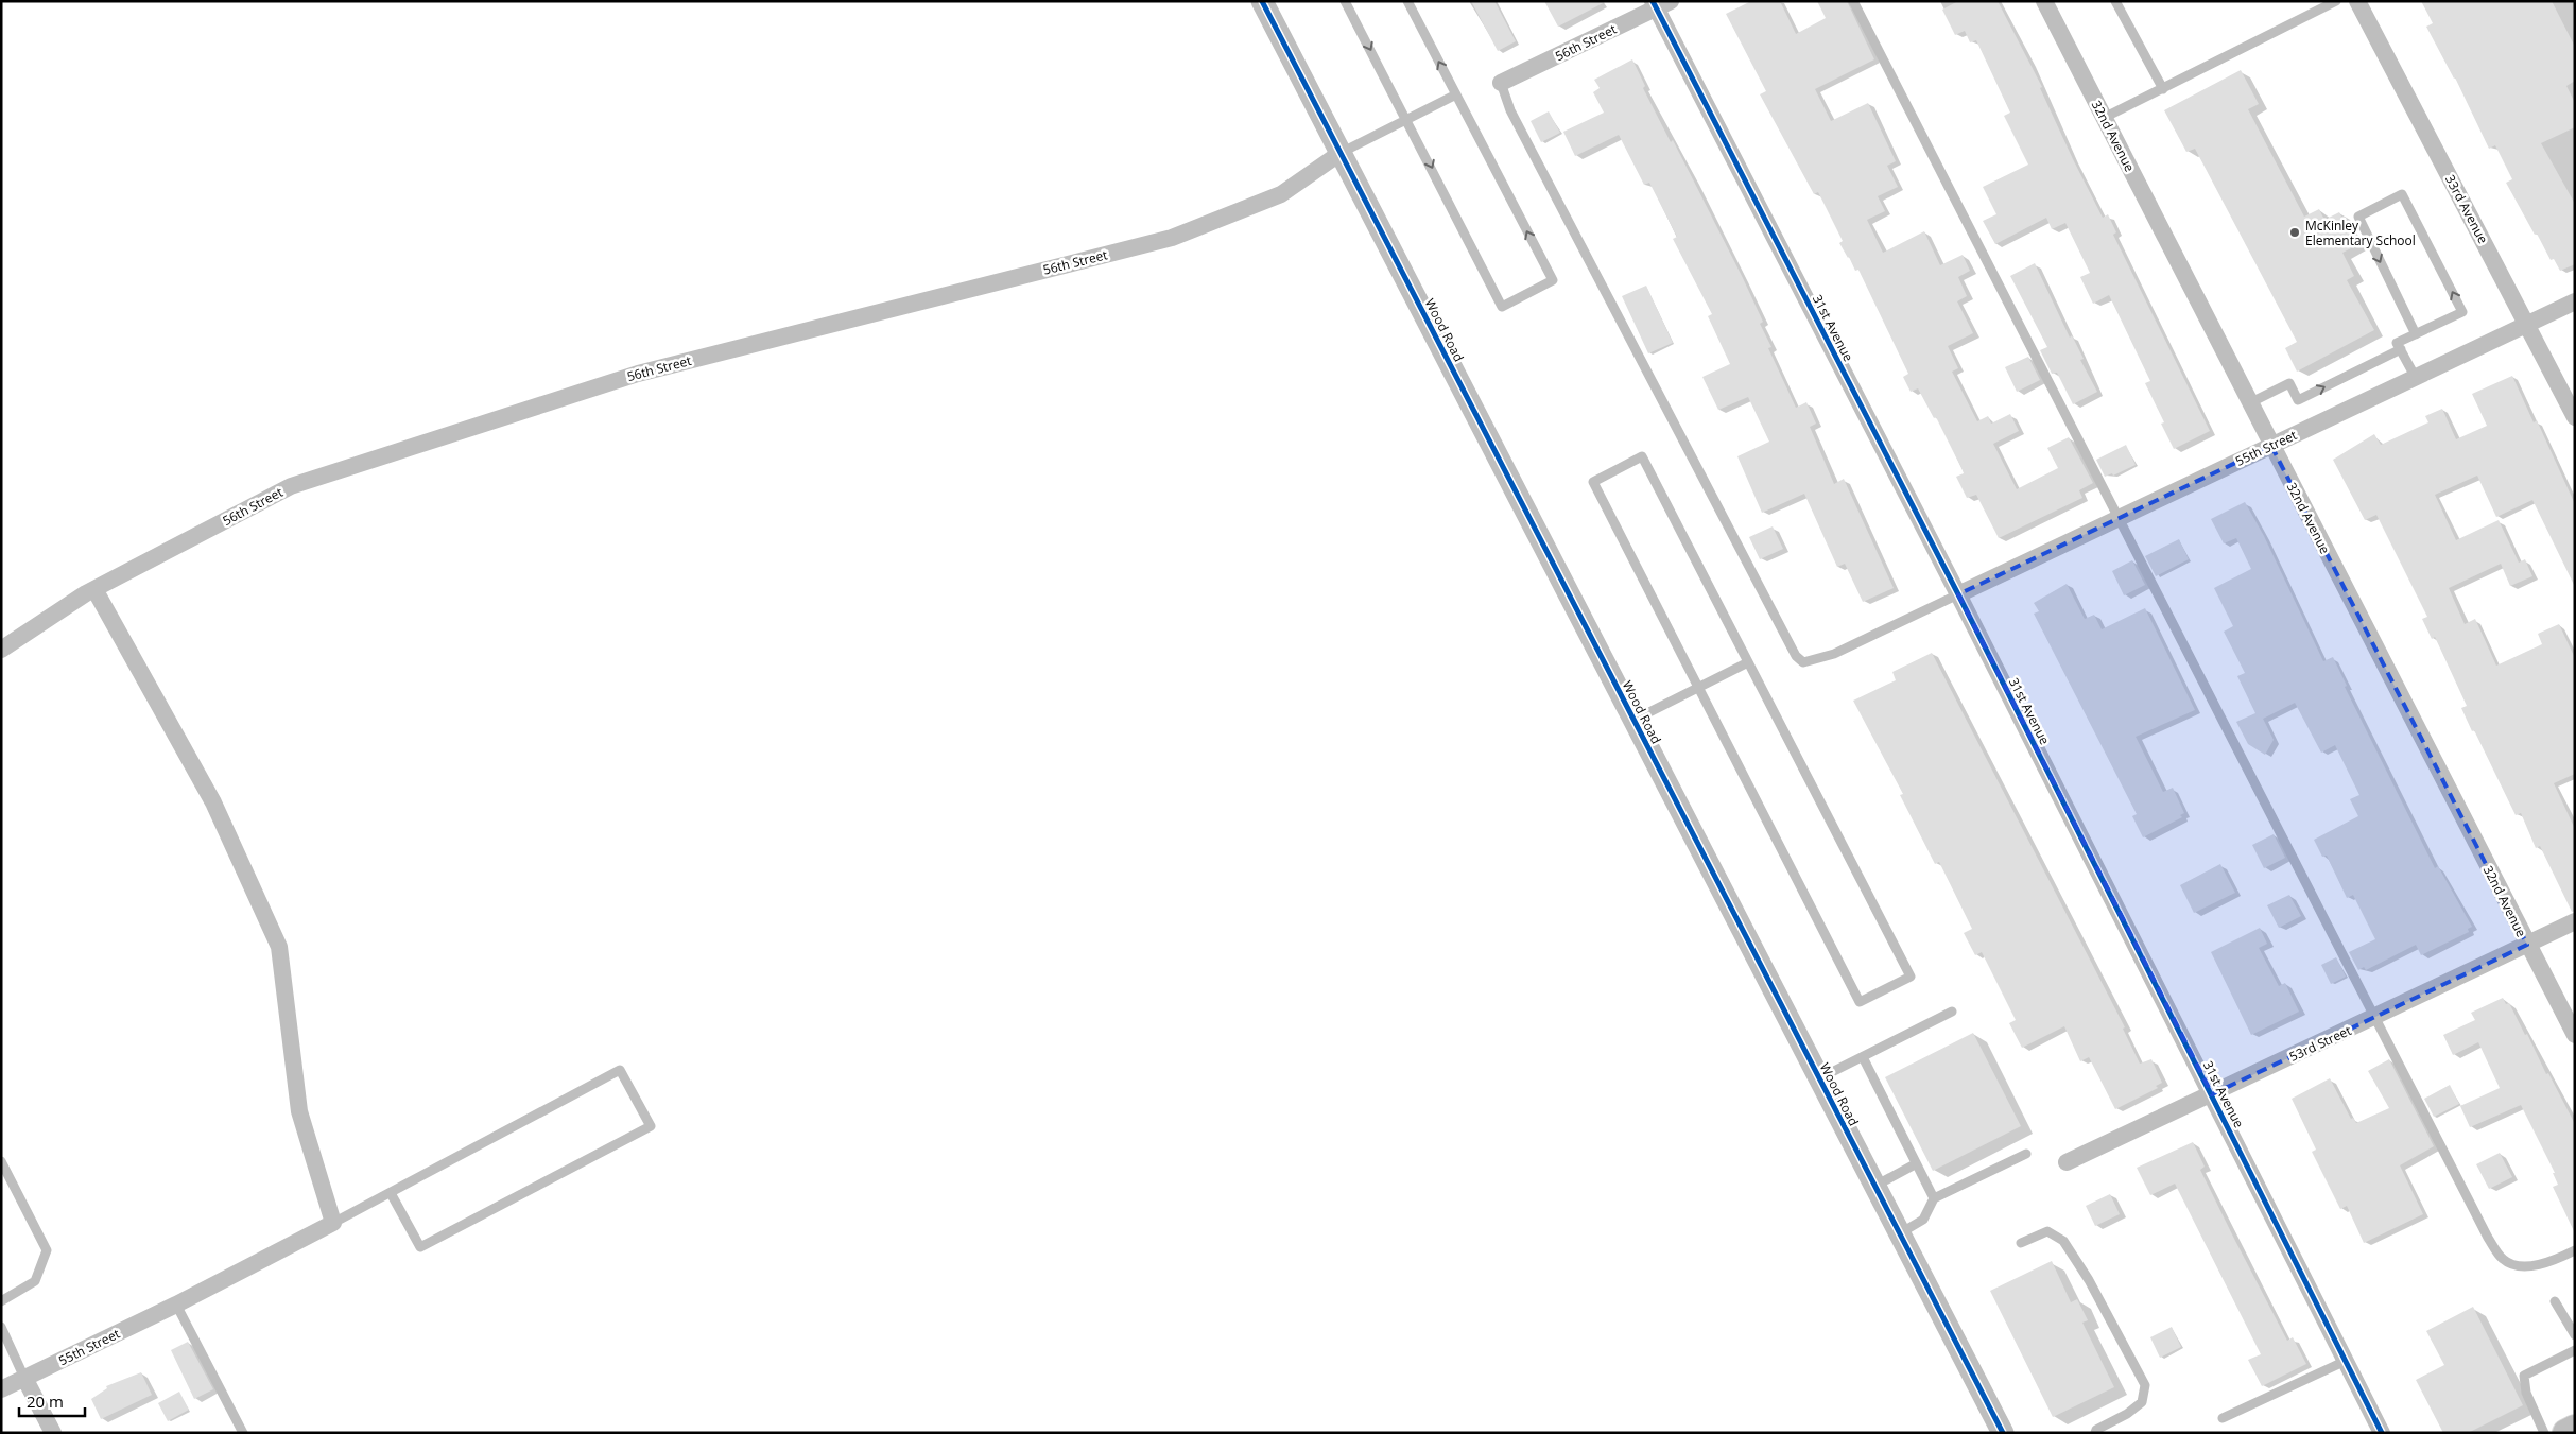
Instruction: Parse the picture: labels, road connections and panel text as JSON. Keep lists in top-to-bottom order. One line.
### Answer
{"streets":{"street":["56th Street","32nd Avenue","33rd Avenue","31st Avenue","Wood Road","55th Street","53rd Street"]},"crossings":[["56th Street","31st Avenue"],["56th Street","Wood Road"],["32nd Avenue","55th Street"],["32nd Avenue","53rd Street"],["33rd Avenue","55th Street"],["31st Avenue","55th Street"],["31st Avenue","53rd Street"]],"places":["McKinley Elementary School"],"scale_bar":"20 m"}
